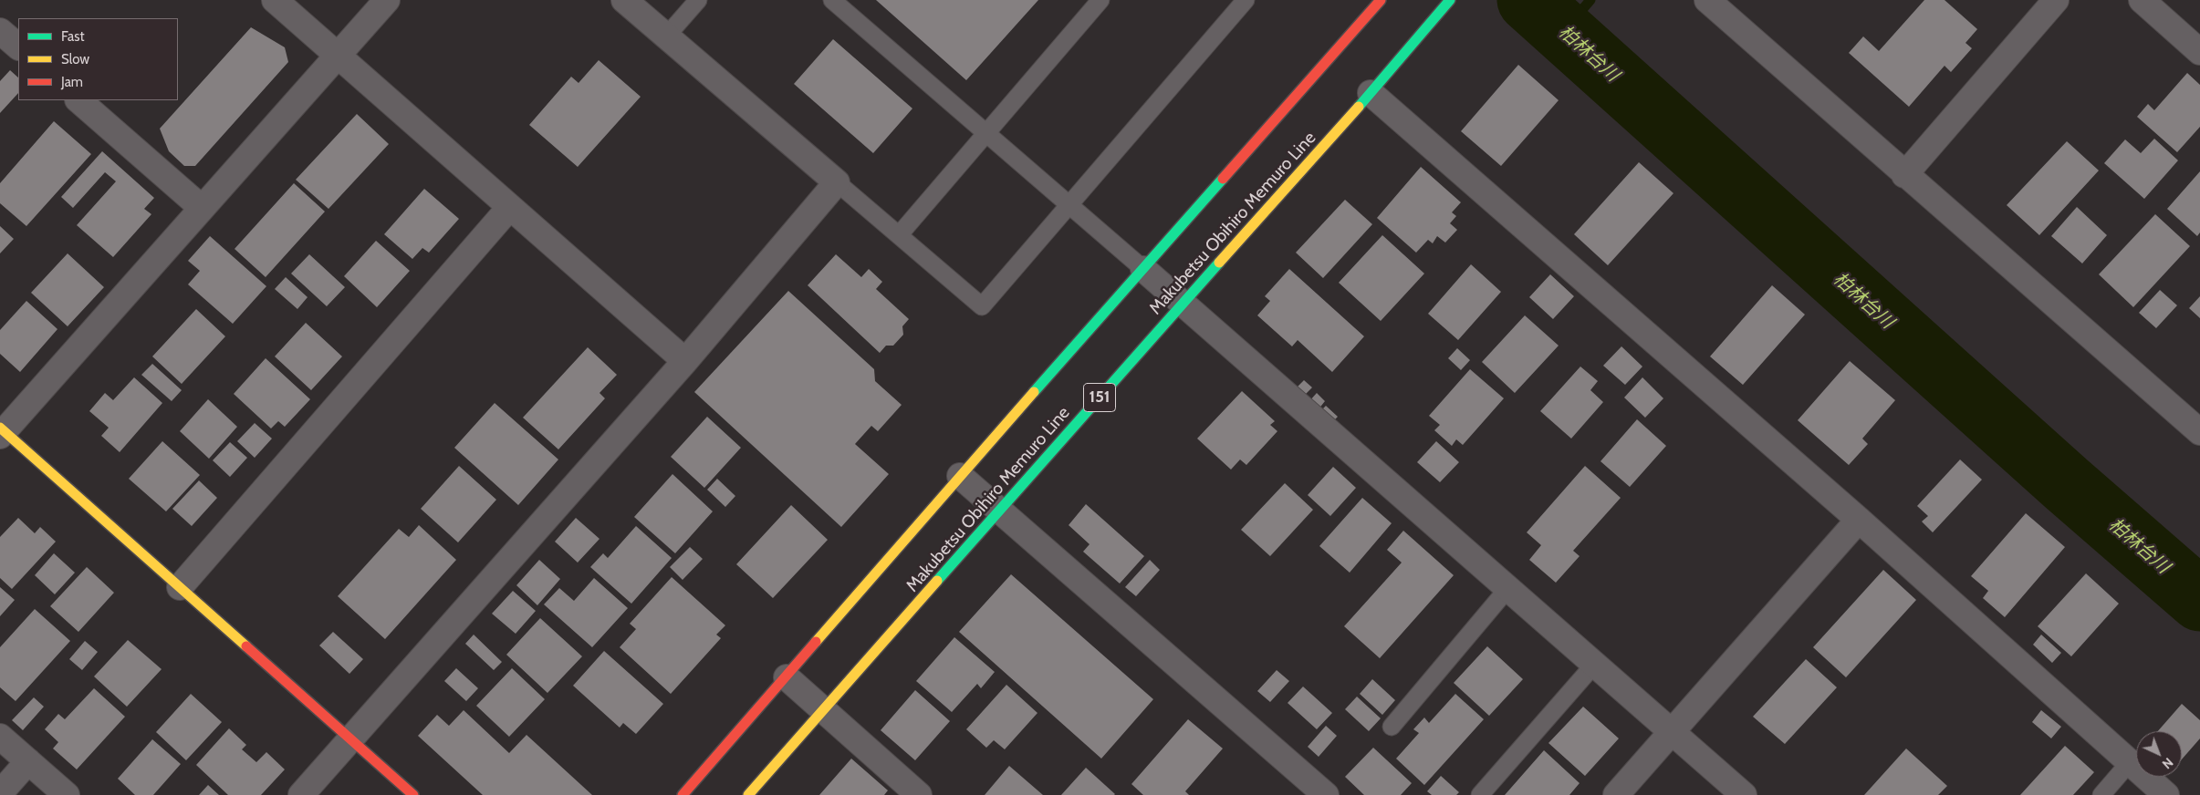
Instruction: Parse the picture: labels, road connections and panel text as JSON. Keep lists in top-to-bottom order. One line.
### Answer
{"streets":{"main road":["Makubetsu Obihiro Memuro Line","151"]},"water":["柏林台川"],"legend":["Fast","Slow","Jam"],"north":"bottom right"}
